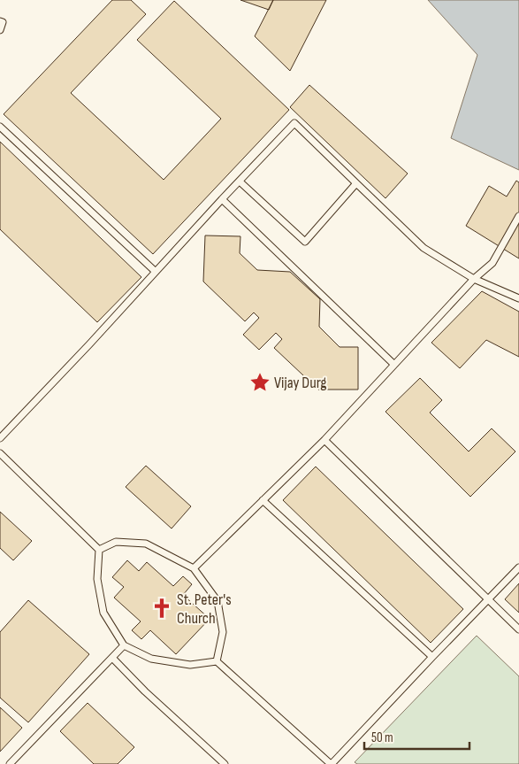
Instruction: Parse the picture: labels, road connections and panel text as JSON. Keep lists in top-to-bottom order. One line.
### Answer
{"places":{"place":["Vijay Durg"],"church":["St. Peter's Church"]},"scale_bar":"50 m"}
